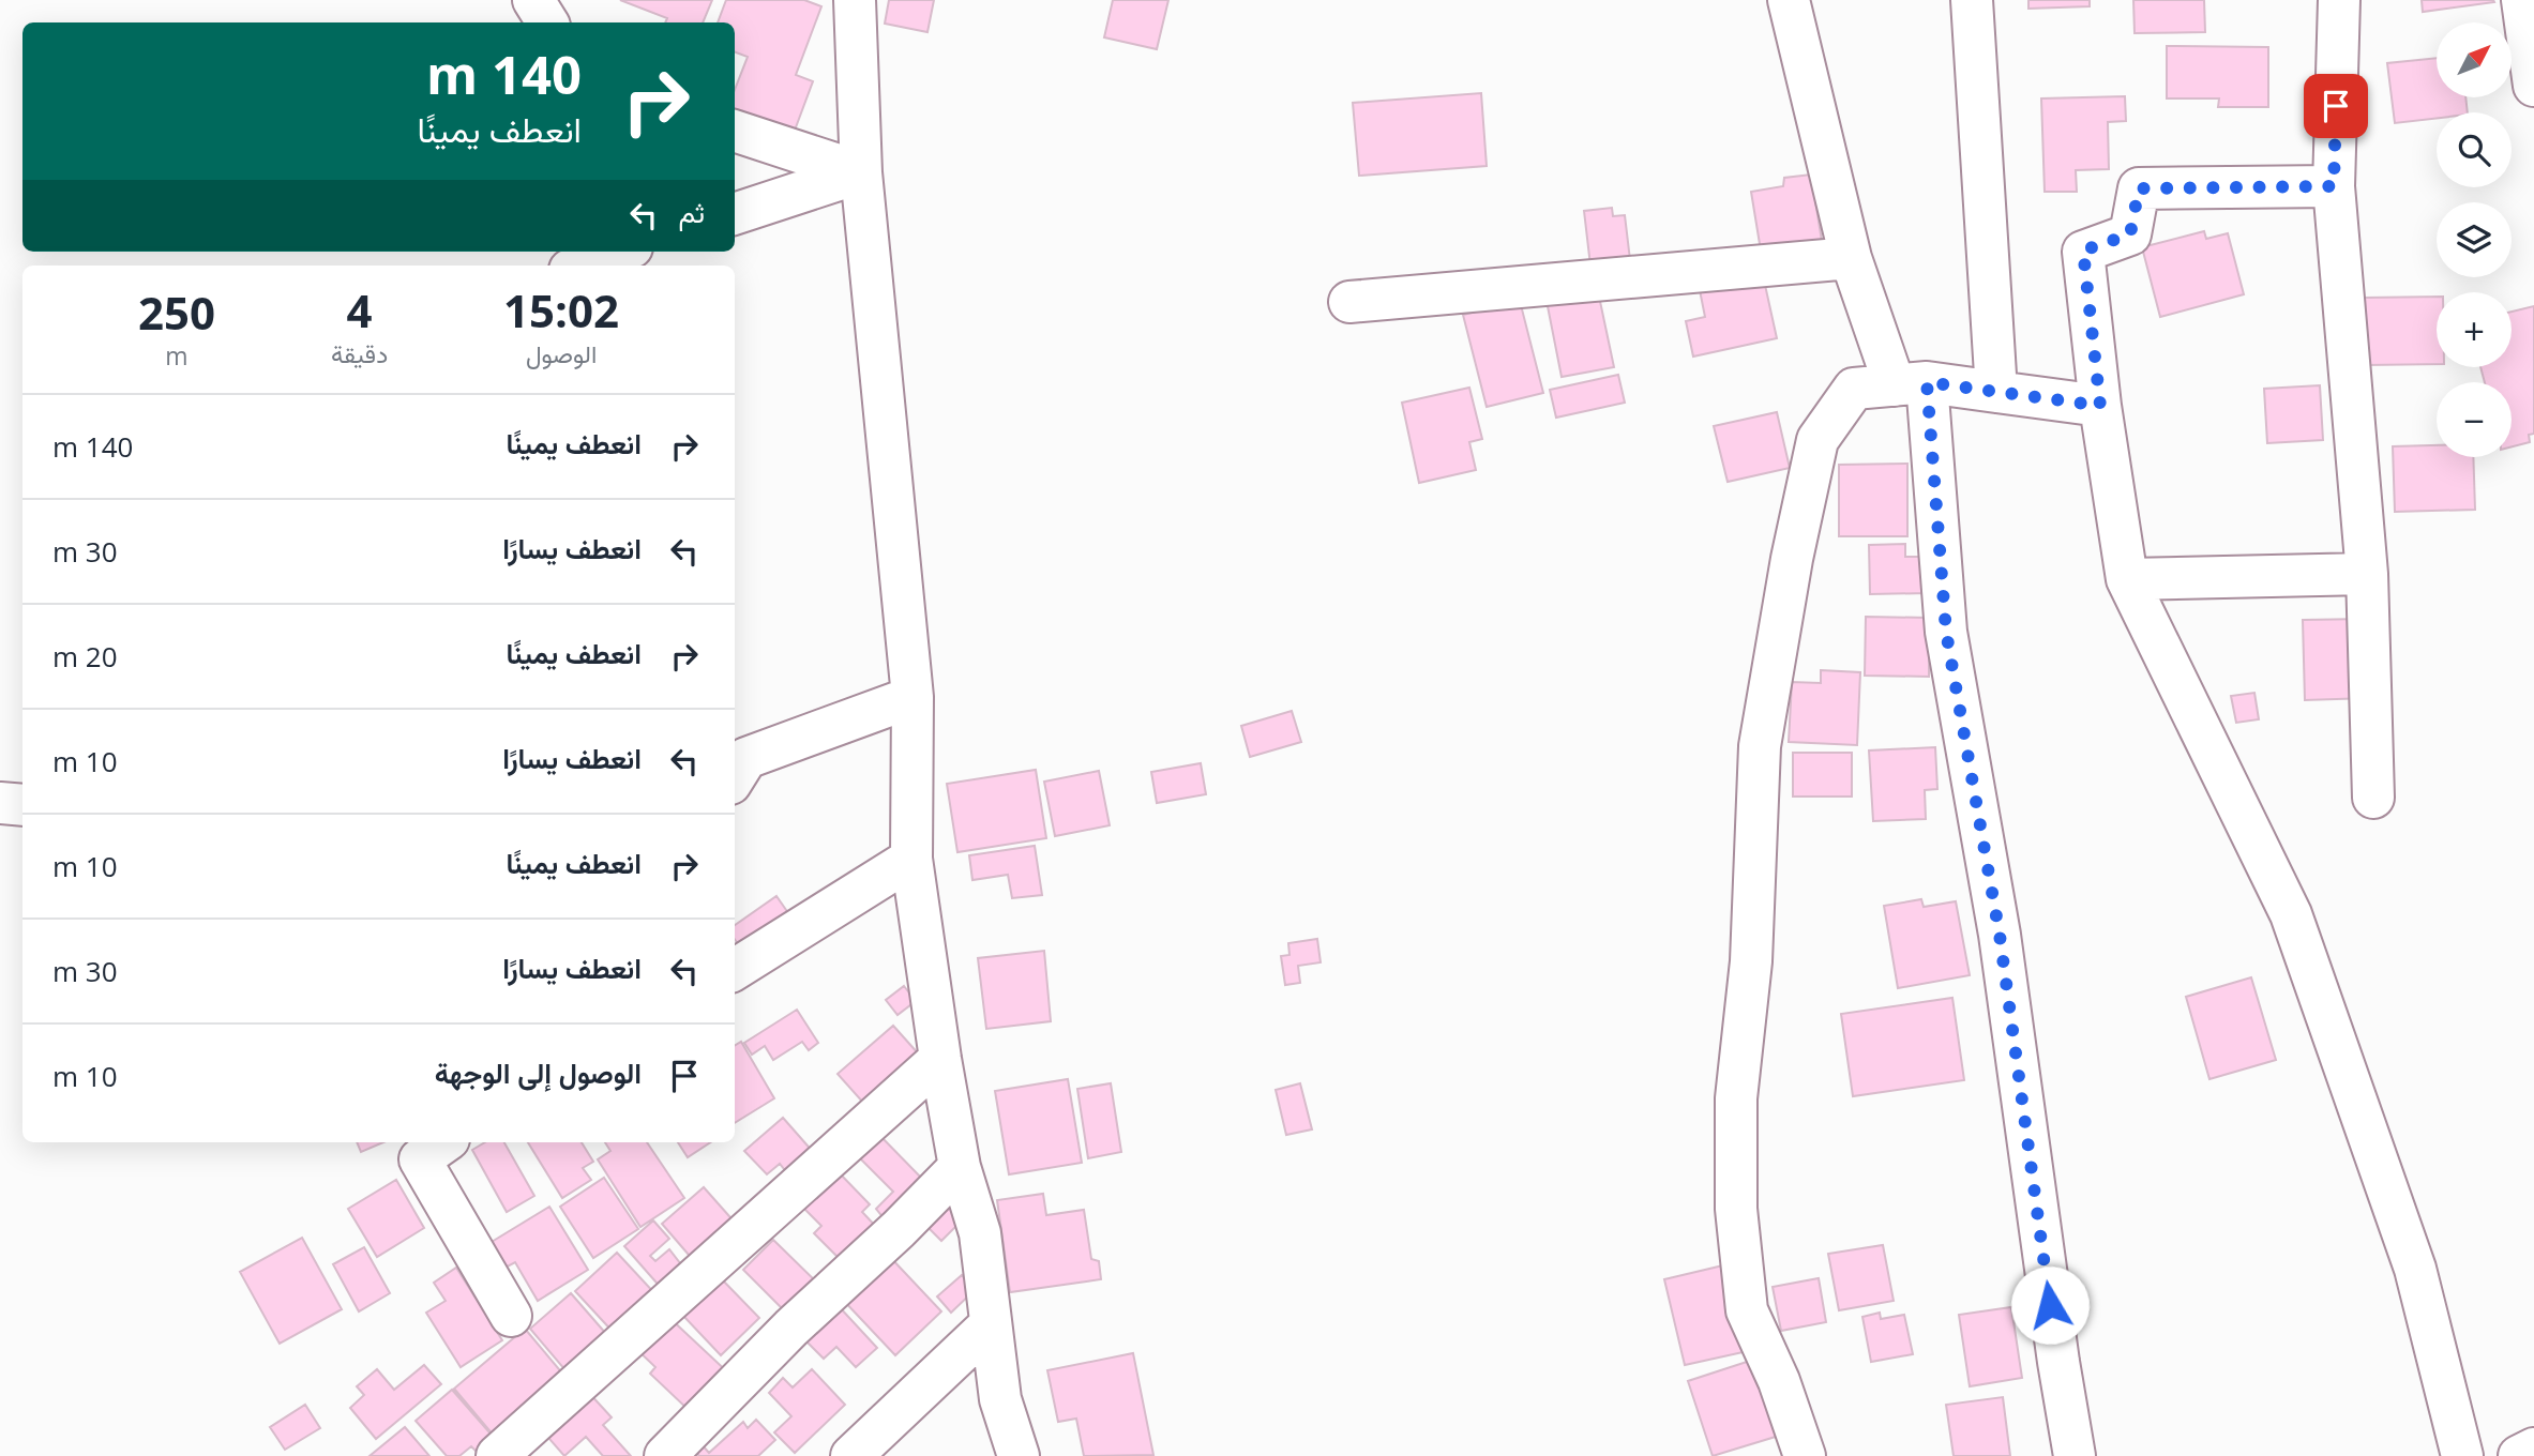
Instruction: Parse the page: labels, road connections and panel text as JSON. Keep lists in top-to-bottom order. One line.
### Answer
{"north":"top right","page":{"map_buttons":["+","−"],"turn":["140 m","انعطف يمينًا"],"then":"ثم","eta":["15:02","الوصول","4","دقيقة","250","m"],"list":[{"name":"انعطف يمينًا","value":"140 m"},{"name":"انعطف يسارًا","value":"30 m"},{"name":"انعطف يمينًا","value":"20 m"},{"name":"انعطف يسارًا","value":"10 m"},{"name":"انعطف يمينًا","value":"10 m"},{"name":"انعطف يسارًا","value":"30 m"},{"name":"الوصول إلى الوجهة","value":"10 m"}]}}
